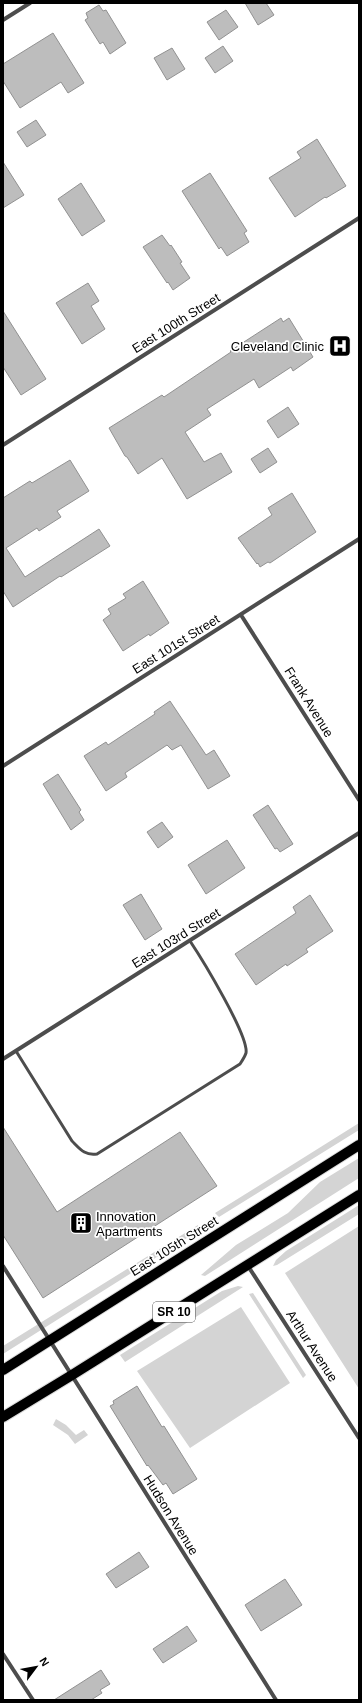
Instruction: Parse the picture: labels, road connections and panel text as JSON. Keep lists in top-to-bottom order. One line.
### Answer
{"streets":{"main road":["East 105th Street","SR 10"],"street":["East 100th Street","East 101st Street","Frank Avenue","East 103rd Street","Arthur Avenue","Hudson Avenue"]},"crossings":[["East 101st Street","Frank Avenue"],["East 105th Street","Hudson Avenue"],["SR 10","Arthur Avenue"],["SR 10","Hudson Avenue"]],"places":{"hospital":["Cleveland Clinic"],"building":["Innovation Apartments"]},"north":"top right"}
